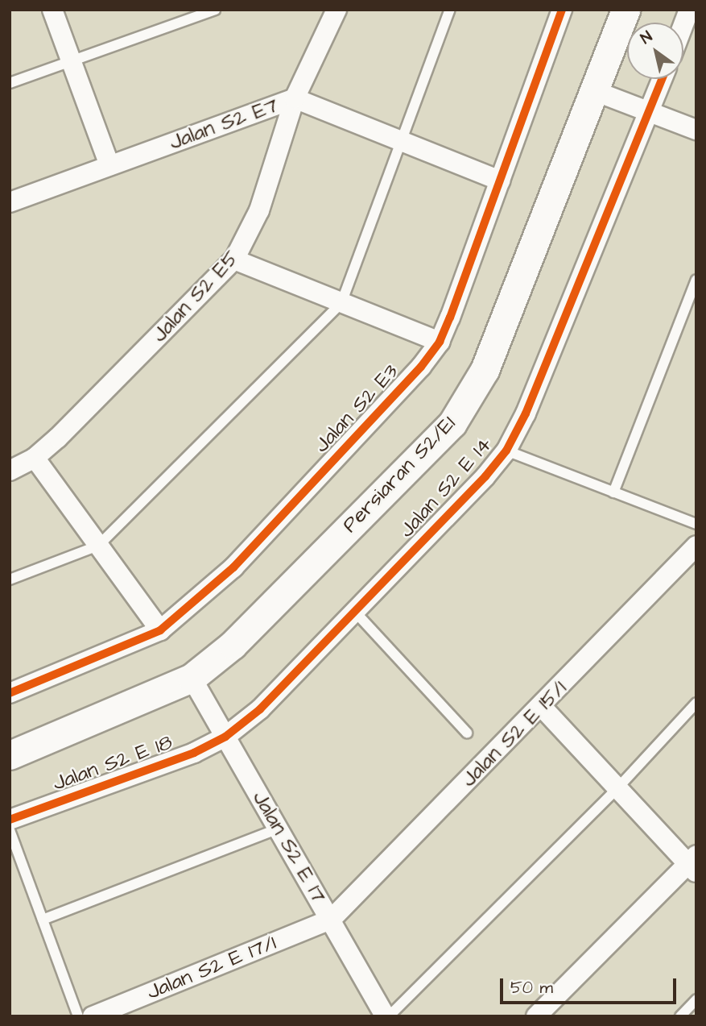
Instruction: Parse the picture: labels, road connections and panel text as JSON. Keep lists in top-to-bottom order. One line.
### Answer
{"streets":{"street":["Jalan S2 E7","Jalan S2 E5","Jalan S2 E3","Persiaran S2/E1","Jalan S2 E 14","Jalan S2 E 15/1","Jalan S2 E 18","Jalan S2 E 17","Jalan S2 E 17/1"]},"crossings":[["Jalan S2 E7","Jalan S2 E5"],["Jalan S2 E7","Jalan S2 E3"],["Persiaran S2/E1","Jalan S2 E 17"],["Jalan S2 E 14","Jalan S2 E 18"],["Jalan S2 E 14","Jalan S2 E 17"],["Jalan S2 E 15/1","Jalan S2 E 17"],["Jalan S2 E 15/1","Jalan S2 E 17/1"],["Jalan S2 E 18","Jalan S2 E 17"],["Jalan S2 E 17","Jalan S2 E 17/1"]],"scale_bar":"50 m","north":"top left"}
